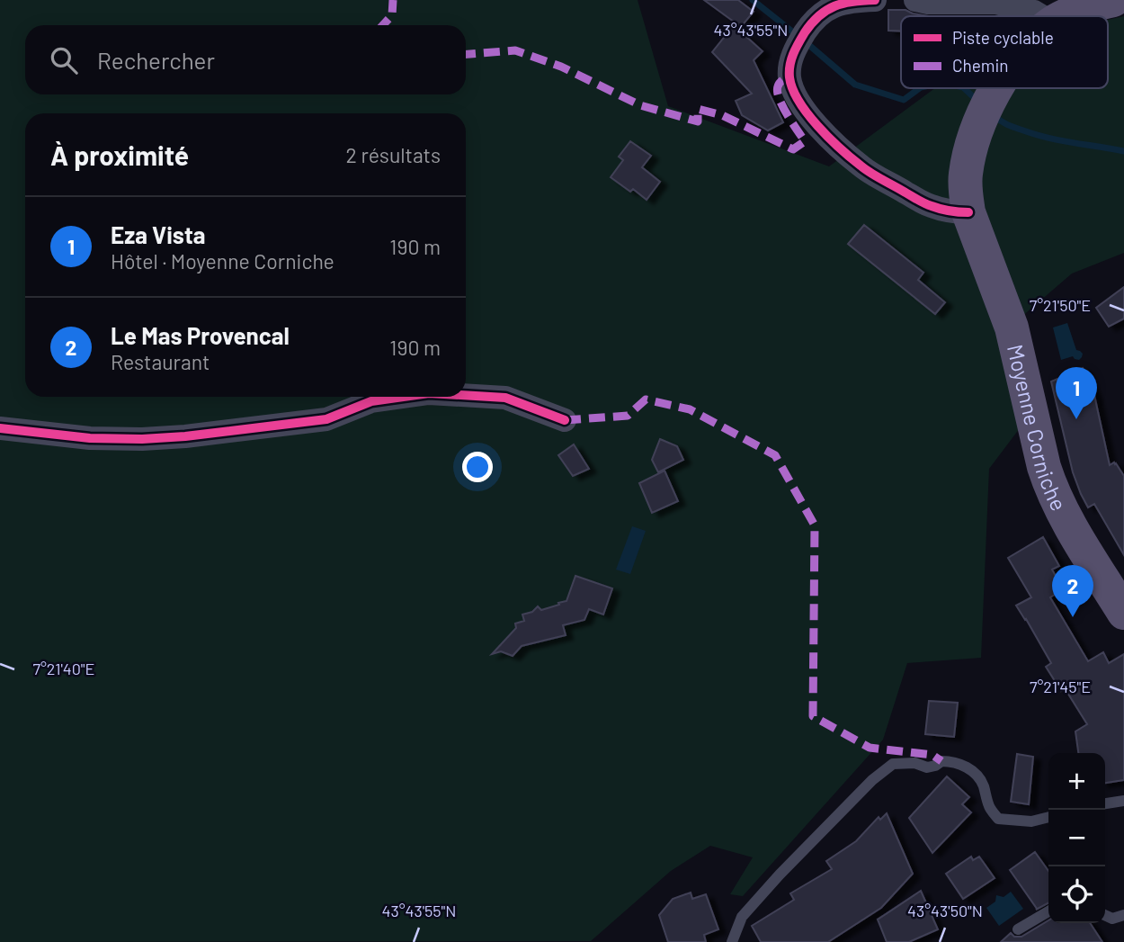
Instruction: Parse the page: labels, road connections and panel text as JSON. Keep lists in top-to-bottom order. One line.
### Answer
{"streets":{"main road":["Moyenne Corniche"]},"legend":["Piste cyclable","Chemin"],"page":{"search":"Rechercher","heading":["À proximité","2 résultats"],"list":[{"mark":"1","name":"Eza Vista","note":"Hôtel · Moyenne Corniche","value":"190 m"},{"mark":"2","name":"Le Mas Provencal","note":"Restaurant","value":"190 m"}],"pins":["1","2"],"map_buttons":["+","−"]},"coordinates":["43°43'55\"N","7°21'50\"E","7°21'40\"E","7°21'45\"E","43°43'50\"N"]}
